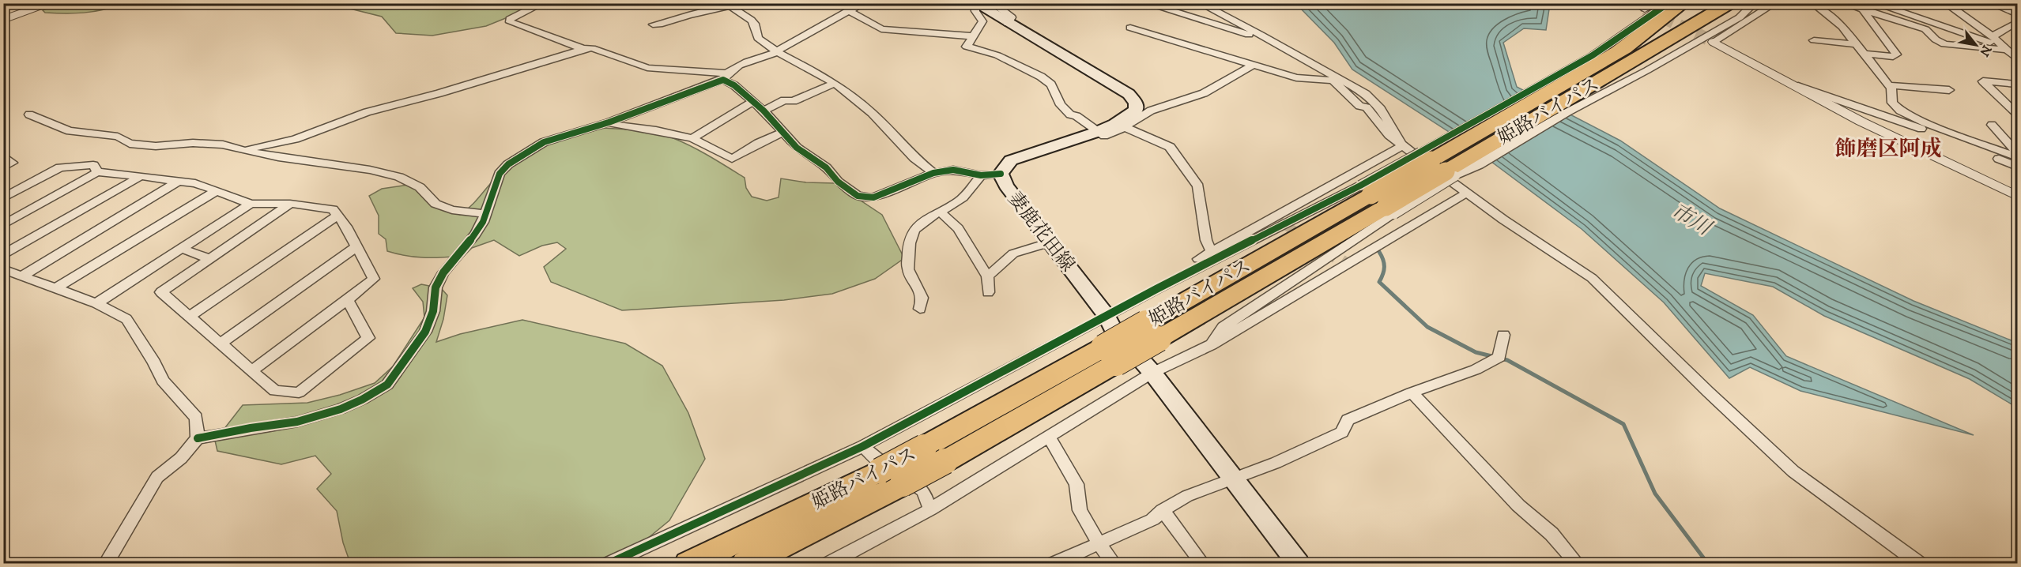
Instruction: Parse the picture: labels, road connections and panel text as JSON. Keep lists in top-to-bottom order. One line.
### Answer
{"streets":{"highway":["姫路バイパス"],"main road":["妻鹿花田線"]},"districts":["飾磨区阿成"],"water":["市川"],"north":"bottom right"}
